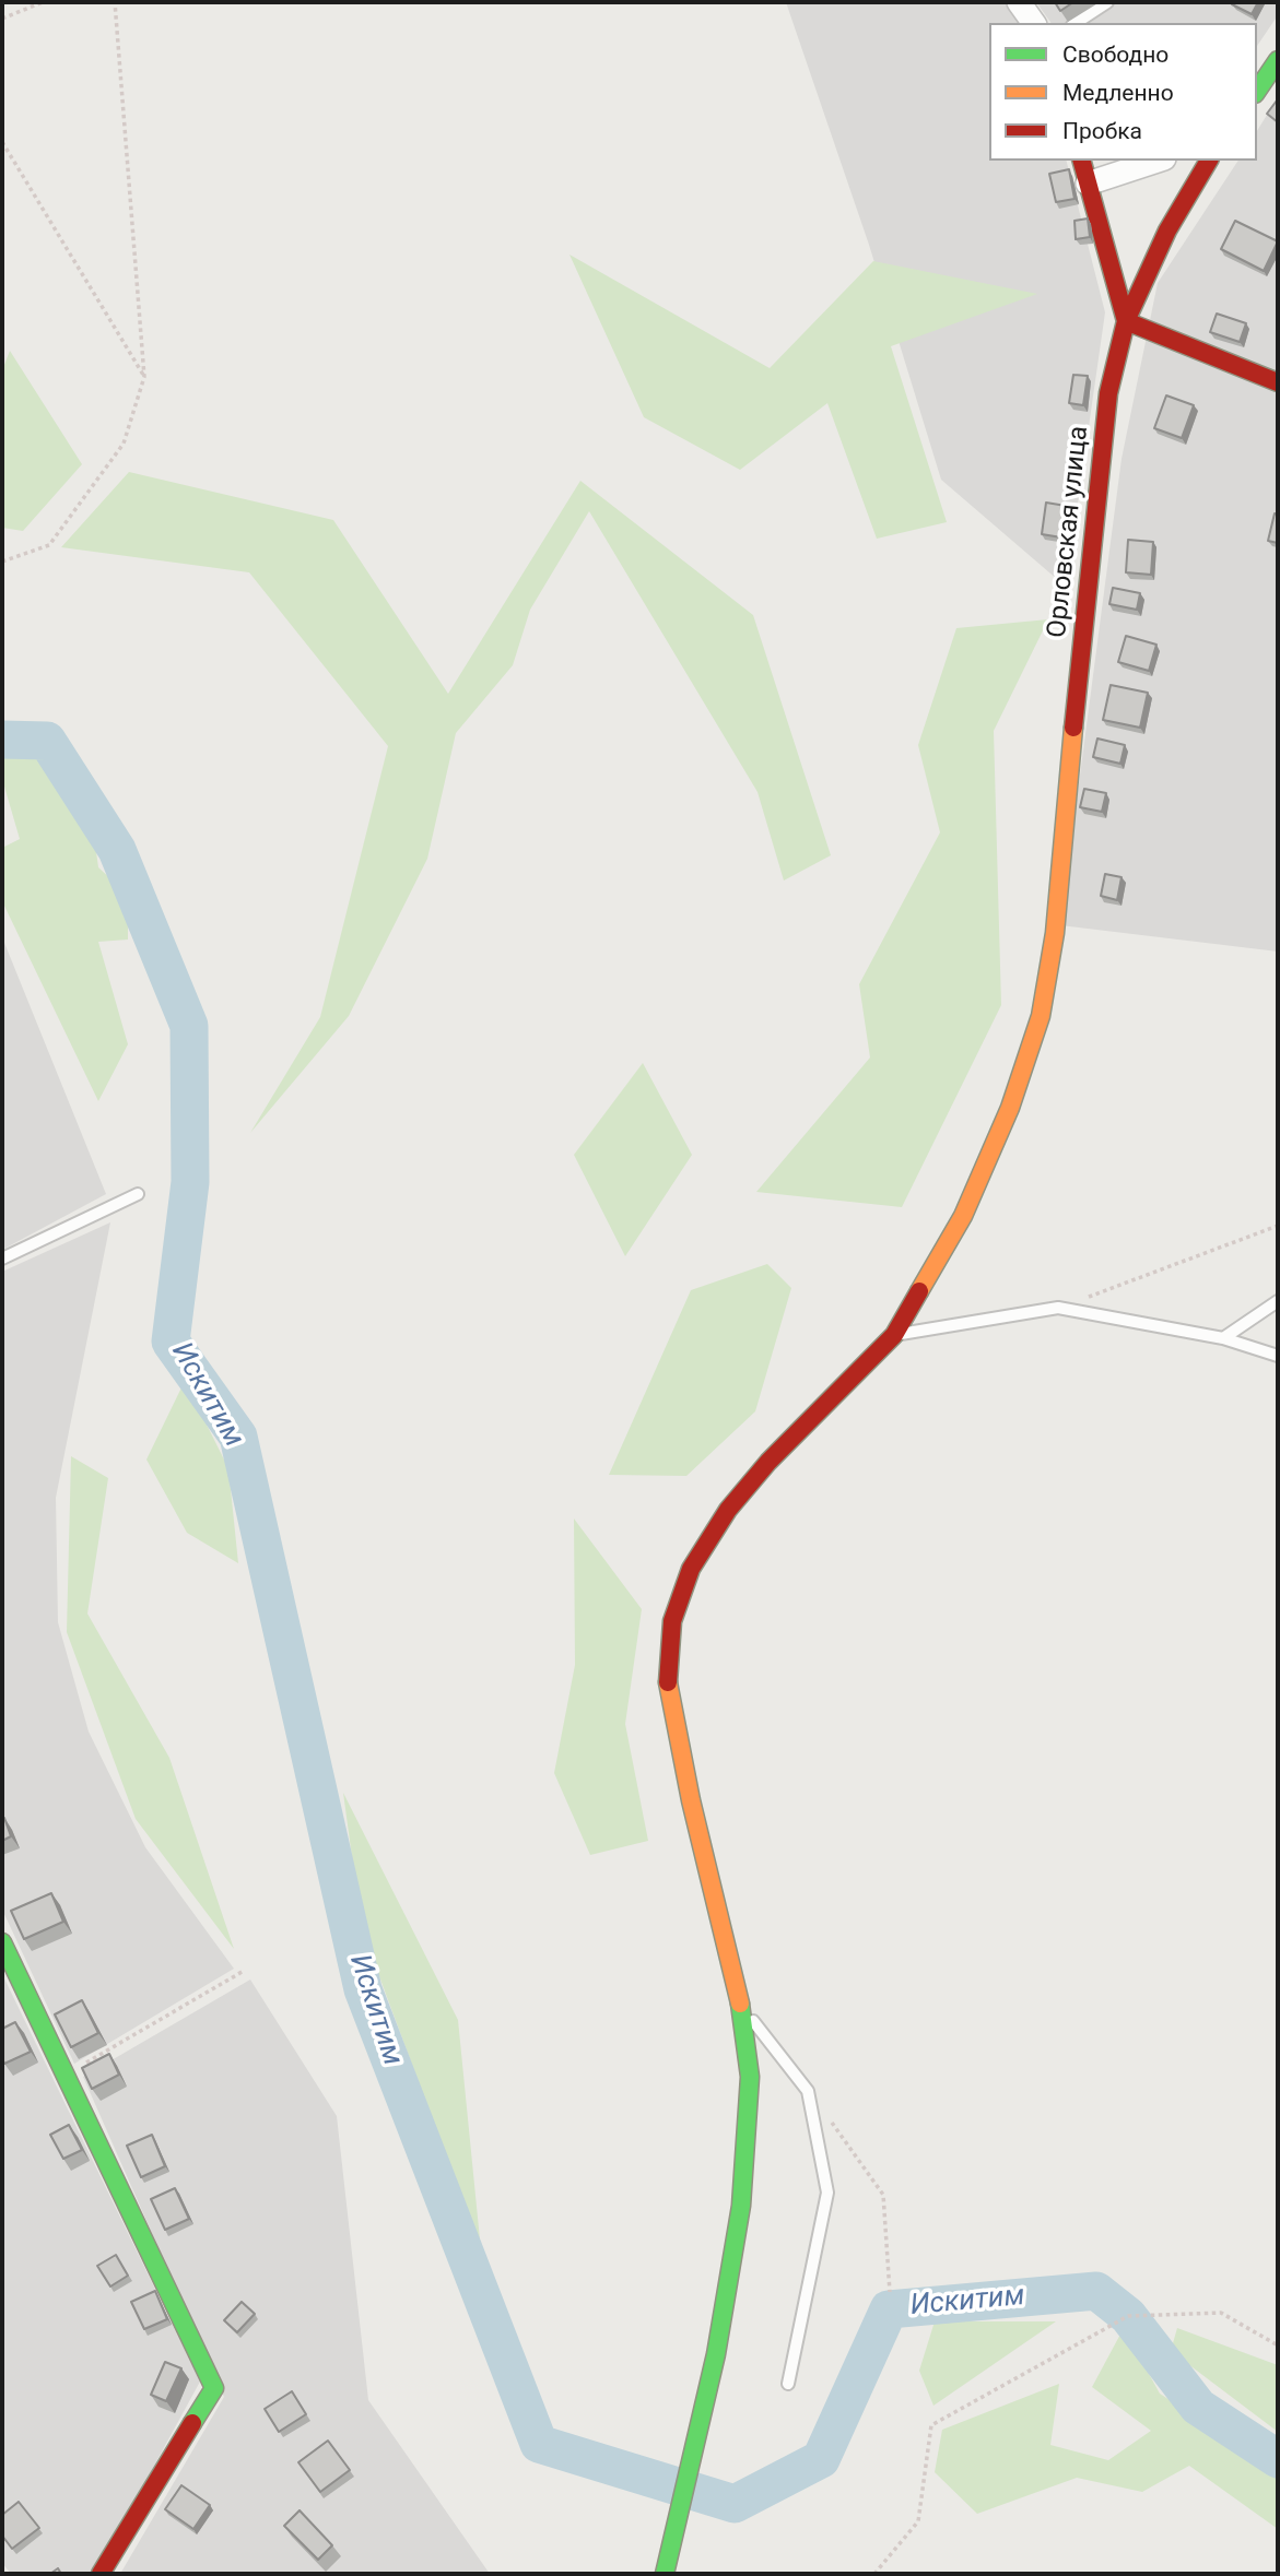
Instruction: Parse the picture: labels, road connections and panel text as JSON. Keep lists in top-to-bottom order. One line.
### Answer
{"streets":{"main road":["Орловская улица"]},"water":["Искитим"],"legend":["Свободно","Медленно","Пробка"]}
